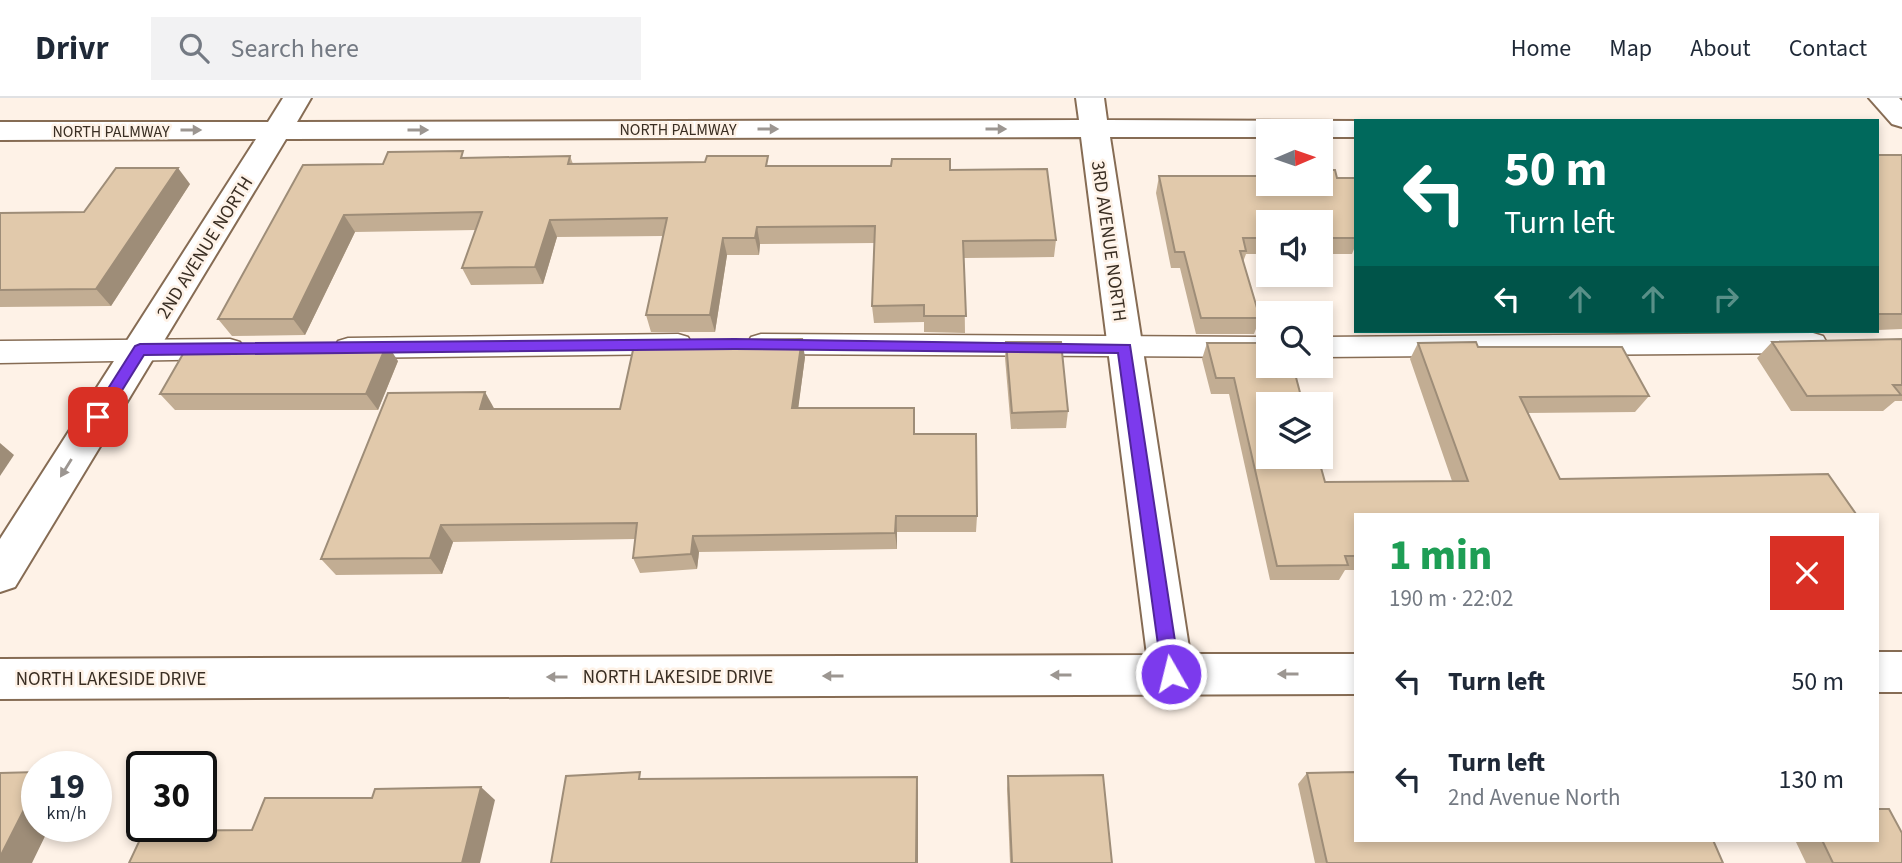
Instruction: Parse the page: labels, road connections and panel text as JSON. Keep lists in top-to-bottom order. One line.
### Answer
{"streets":{"street":["NORTH PALMWAY","3RD AVENUE NORTH","2ND AVENUE NORTH","NORTH LAKESIDE DRIVE"]},"crossings":[["NORTH PALMWAY","3RD AVENUE NORTH"],["NORTH PALMWAY","2ND AVENUE NORTH"],["3RD AVENUE NORTH","NORTH LAKESIDE DRIVE"]],"one_way":["NORTH PALMWAY","2ND AVENUE NORTH","NORTH LAKESIDE DRIVE"],"north":"right","page":{"header":"Drivr","search":"Search here","nav":["Home","Map","About","Contact"],"turn":["50 m","Turn left"],"heading":["1 min","190 m · 22:02"],"list":[{"name":"Turn left","value":"50 m"},{"name":"Turn left","note":"2nd Avenue North","value":"130 m"}],"speed":"19 km/h","limit":"30"}}
